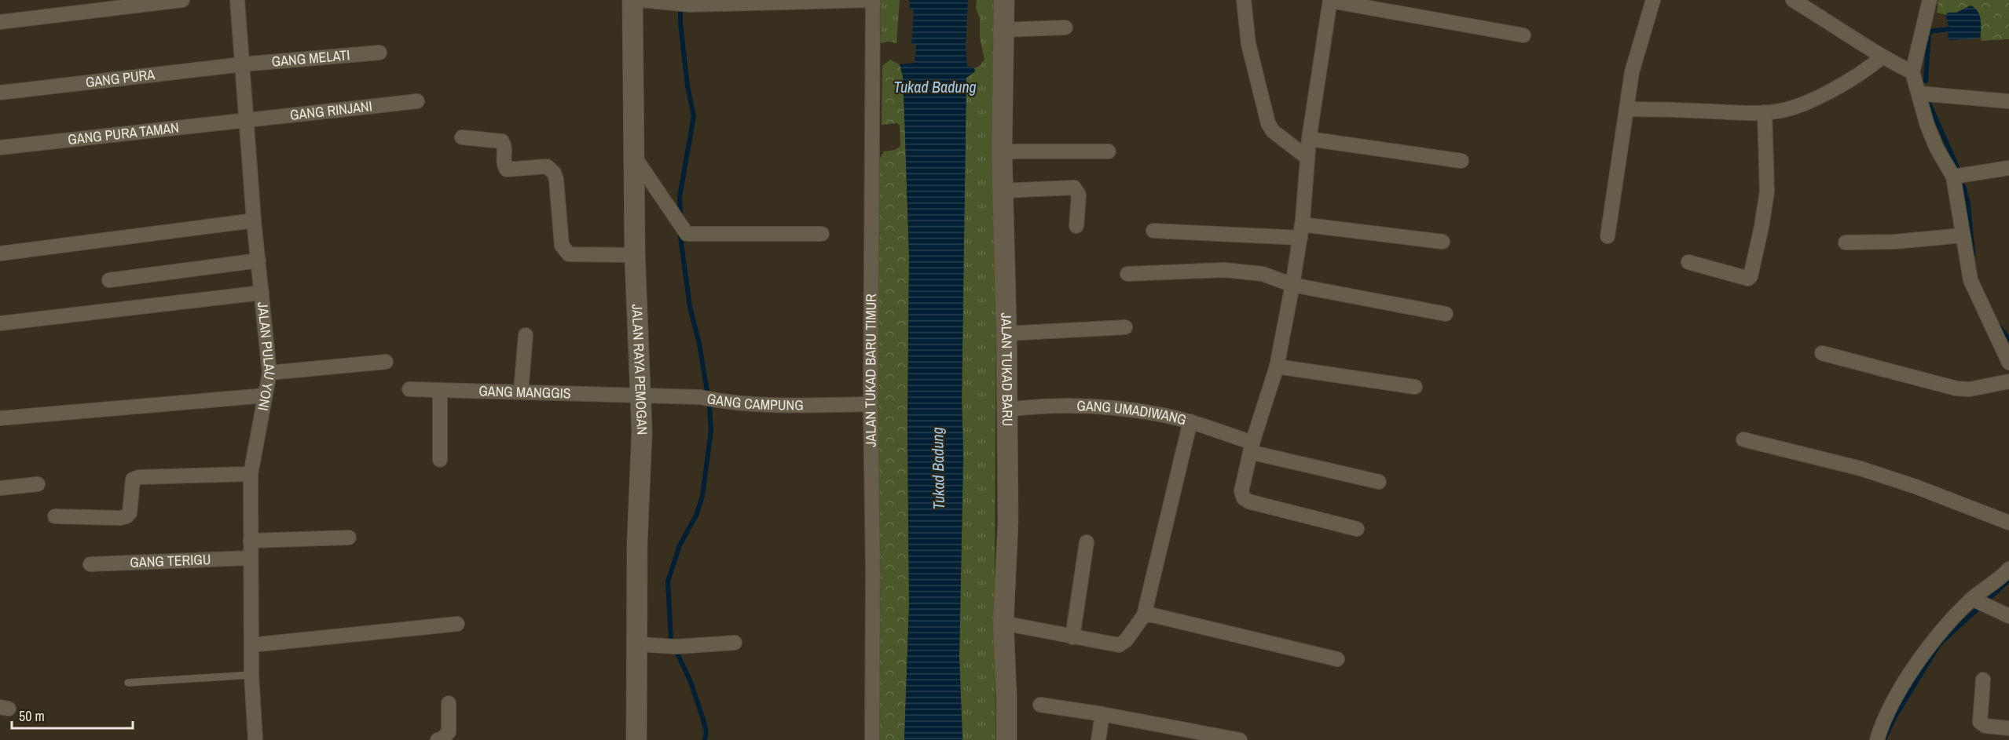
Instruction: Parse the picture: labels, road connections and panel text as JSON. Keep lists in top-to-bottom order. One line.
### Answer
{"streets":{"street":["GANG MELATI","GANG PURA","GANG RINJANI","GANG PURA TAMAN","JALAN PULAU YONI","JALAN RAYA PEMOGAN","JALAN TUKAD BARU TIMUR","JALAN TUKAD BARU","GANG MANGGIS","GANG CAMPUNG","GANG UMADIWANG","GANG TERIGU"]},"crossings":[["GANG MELATI","GANG PURA"],["GANG MELATI","JALAN PULAU YONI"],["GANG PURA","JALAN PULAU YONI"],["GANG RINJANI","GANG PURA TAMAN"],["GANG RINJANI","JALAN PULAU YONI"],["GANG PURA TAMAN","JALAN PULAU YONI"],["JALAN PULAU YONI","GANG TERIGU"],["JALAN RAYA PEMOGAN","GANG MANGGIS"],["JALAN RAYA PEMOGAN","GANG CAMPUNG"],["JALAN TUKAD BARU TIMUR","GANG CAMPUNG"],["JALAN TUKAD BARU","GANG UMADIWANG"],["GANG MANGGIS","GANG CAMPUNG"]],"water":["Tukad Badung"],"scale_bar":"50 m"}
